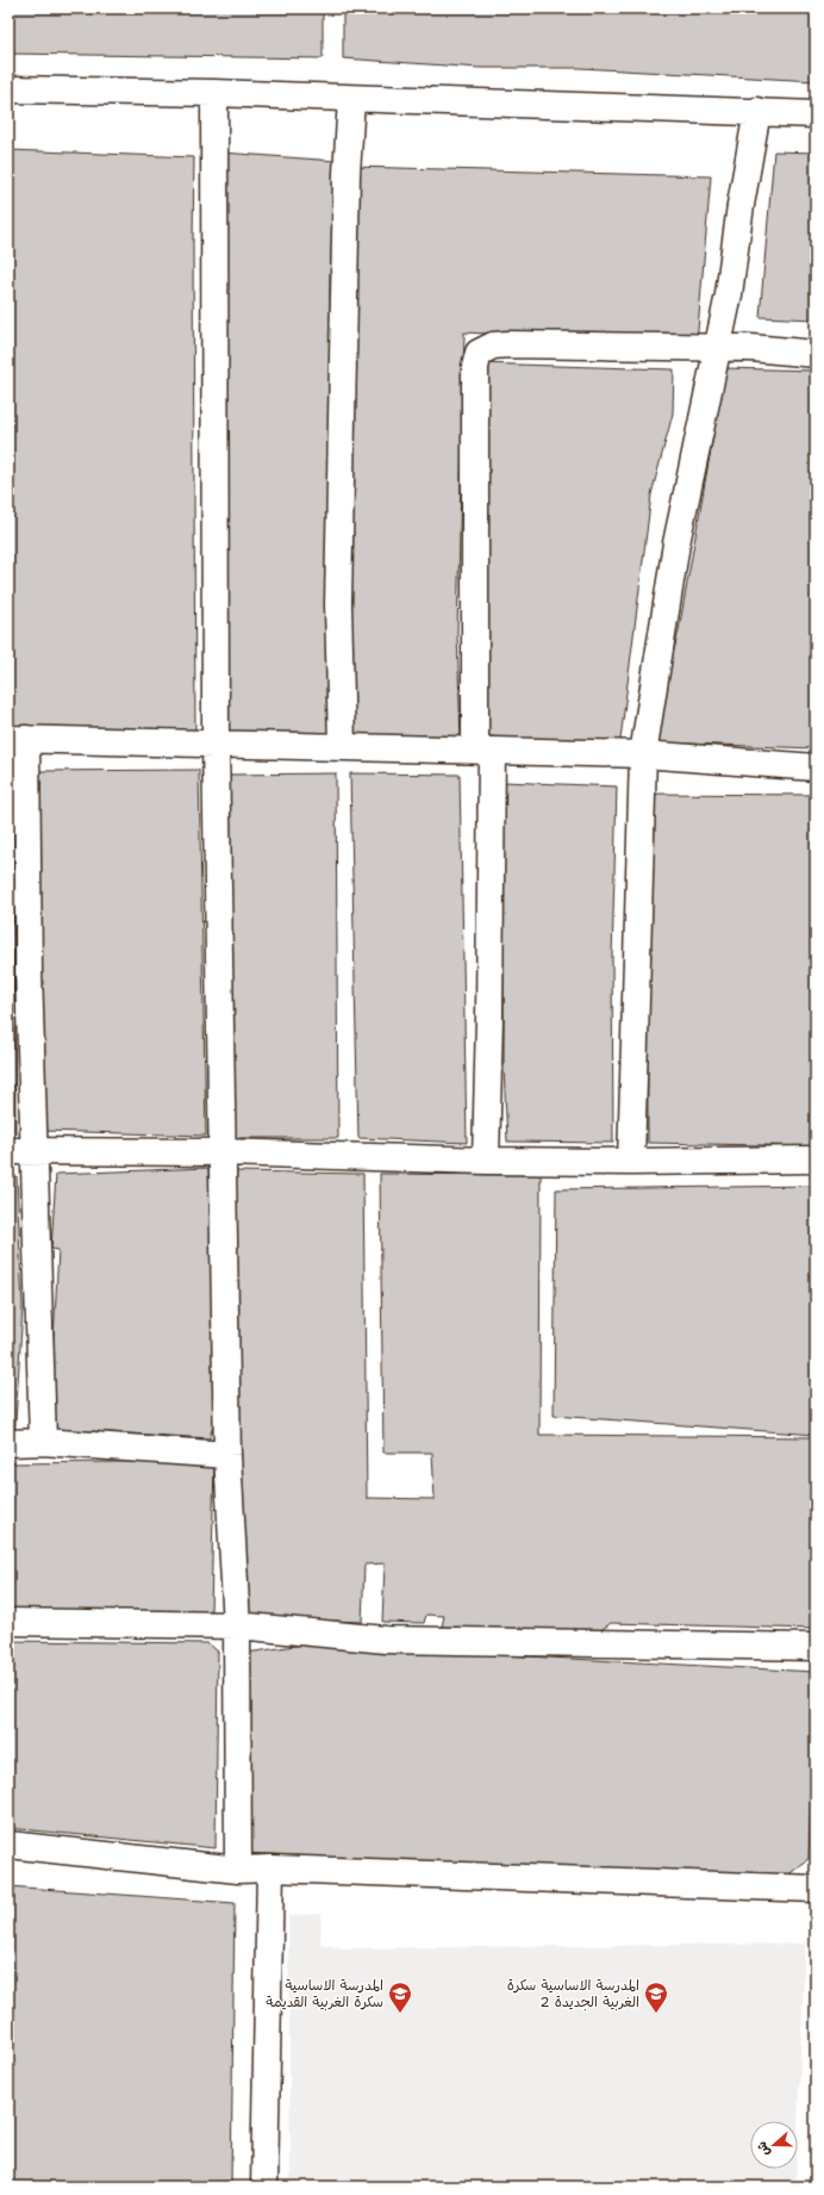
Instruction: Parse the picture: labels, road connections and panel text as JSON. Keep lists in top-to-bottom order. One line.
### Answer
{"places":{"school or university":["المدرسة الاساسية سكرة الغربية القديمة","المدرسة الاساسية سكرة الغربية الجديدة 2"]},"north":"left"}
